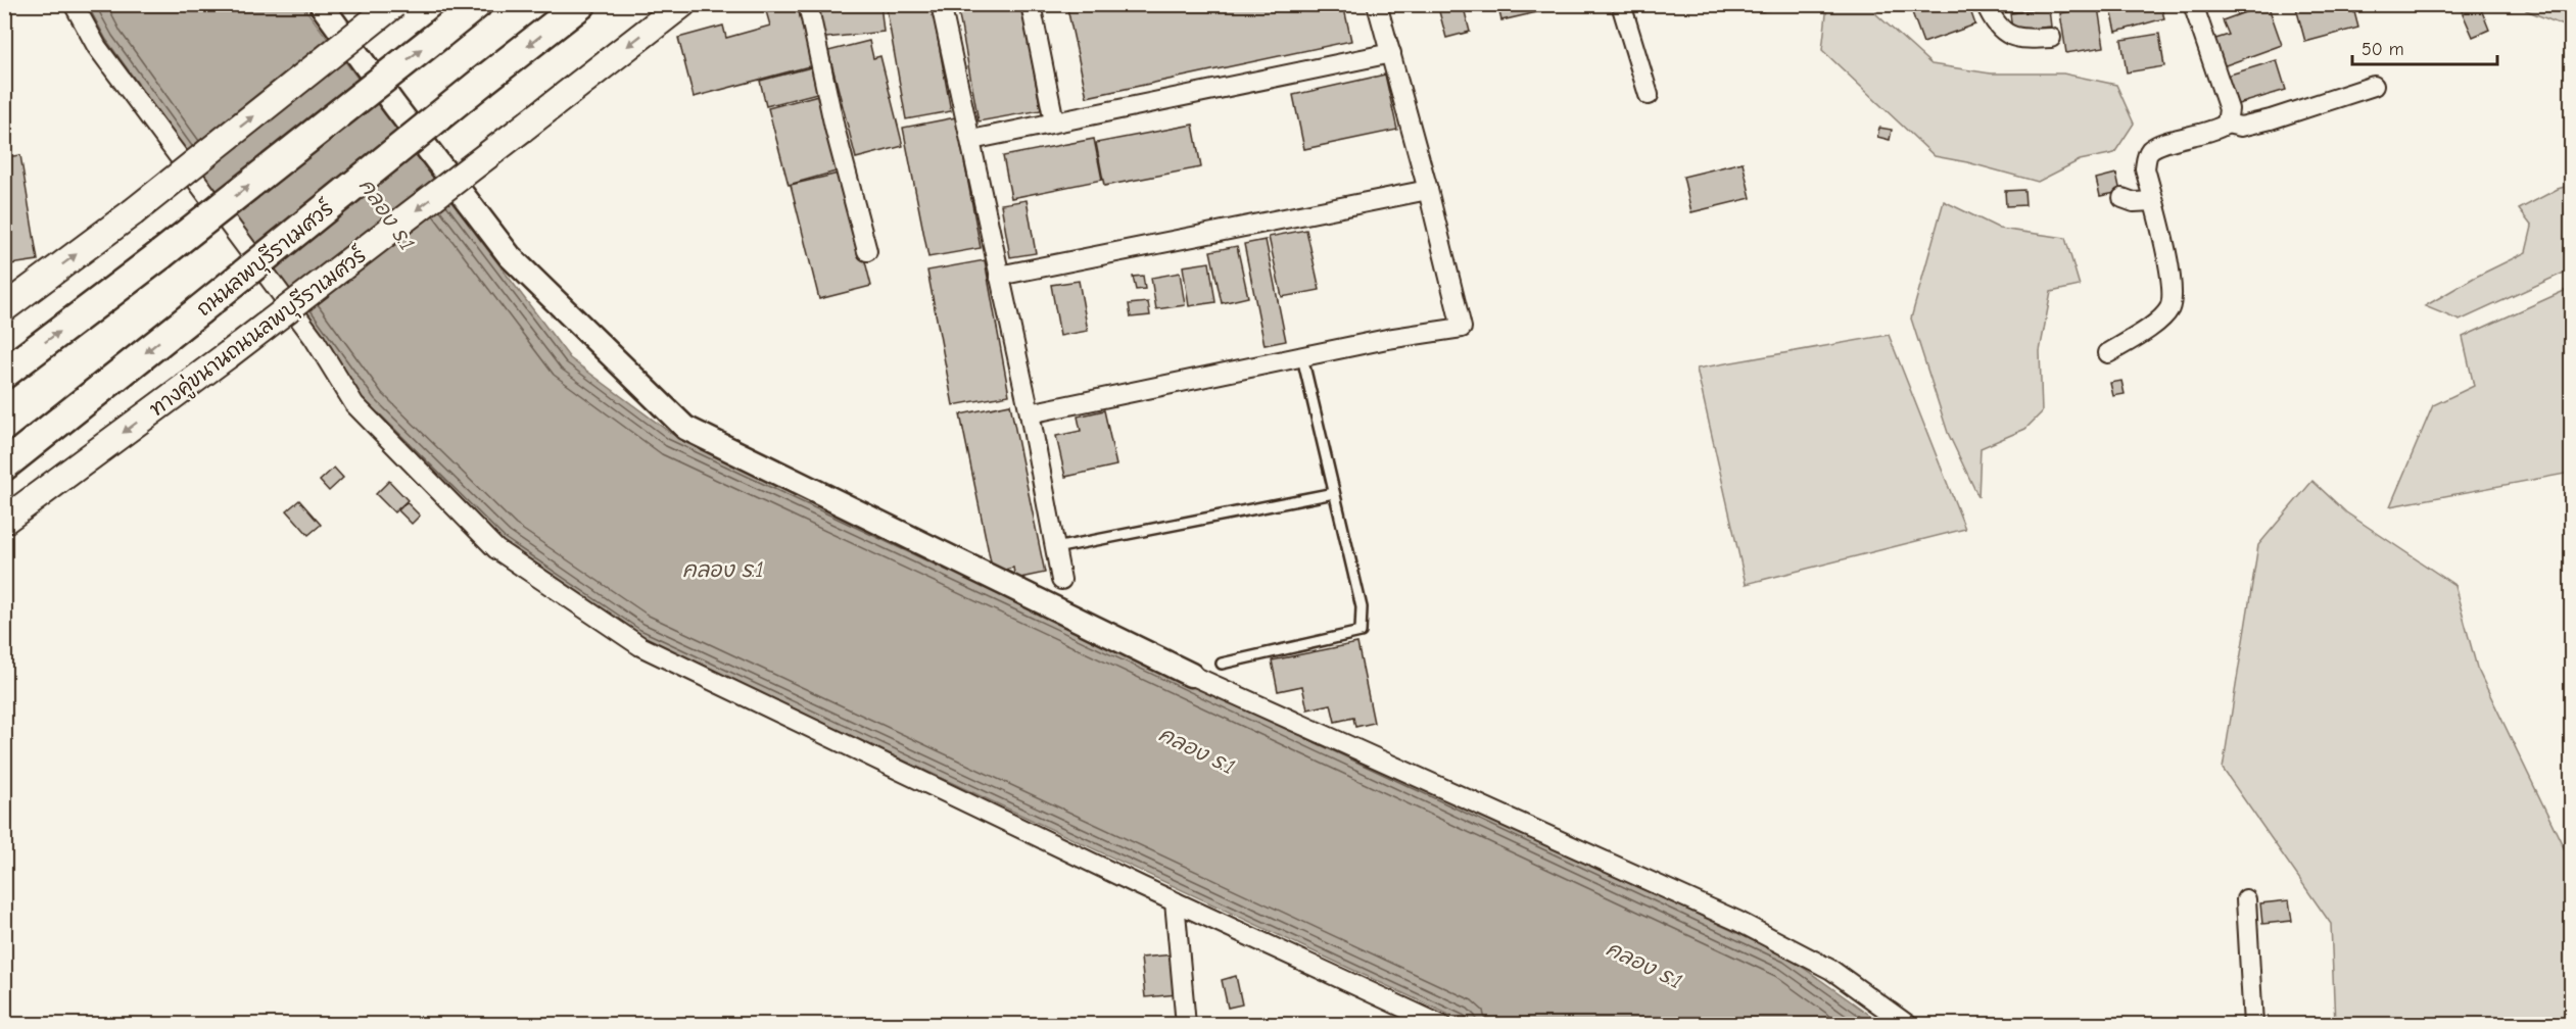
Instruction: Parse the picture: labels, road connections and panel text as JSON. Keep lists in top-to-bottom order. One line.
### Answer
{"streets":{"main road":["ถนนลพบุรีราเมศวร์","ทางคู่ขนานถนนลพบุรีราเมศวร์"]},"water":["คลอง ร.1"],"scale_bar":"50 m"}
